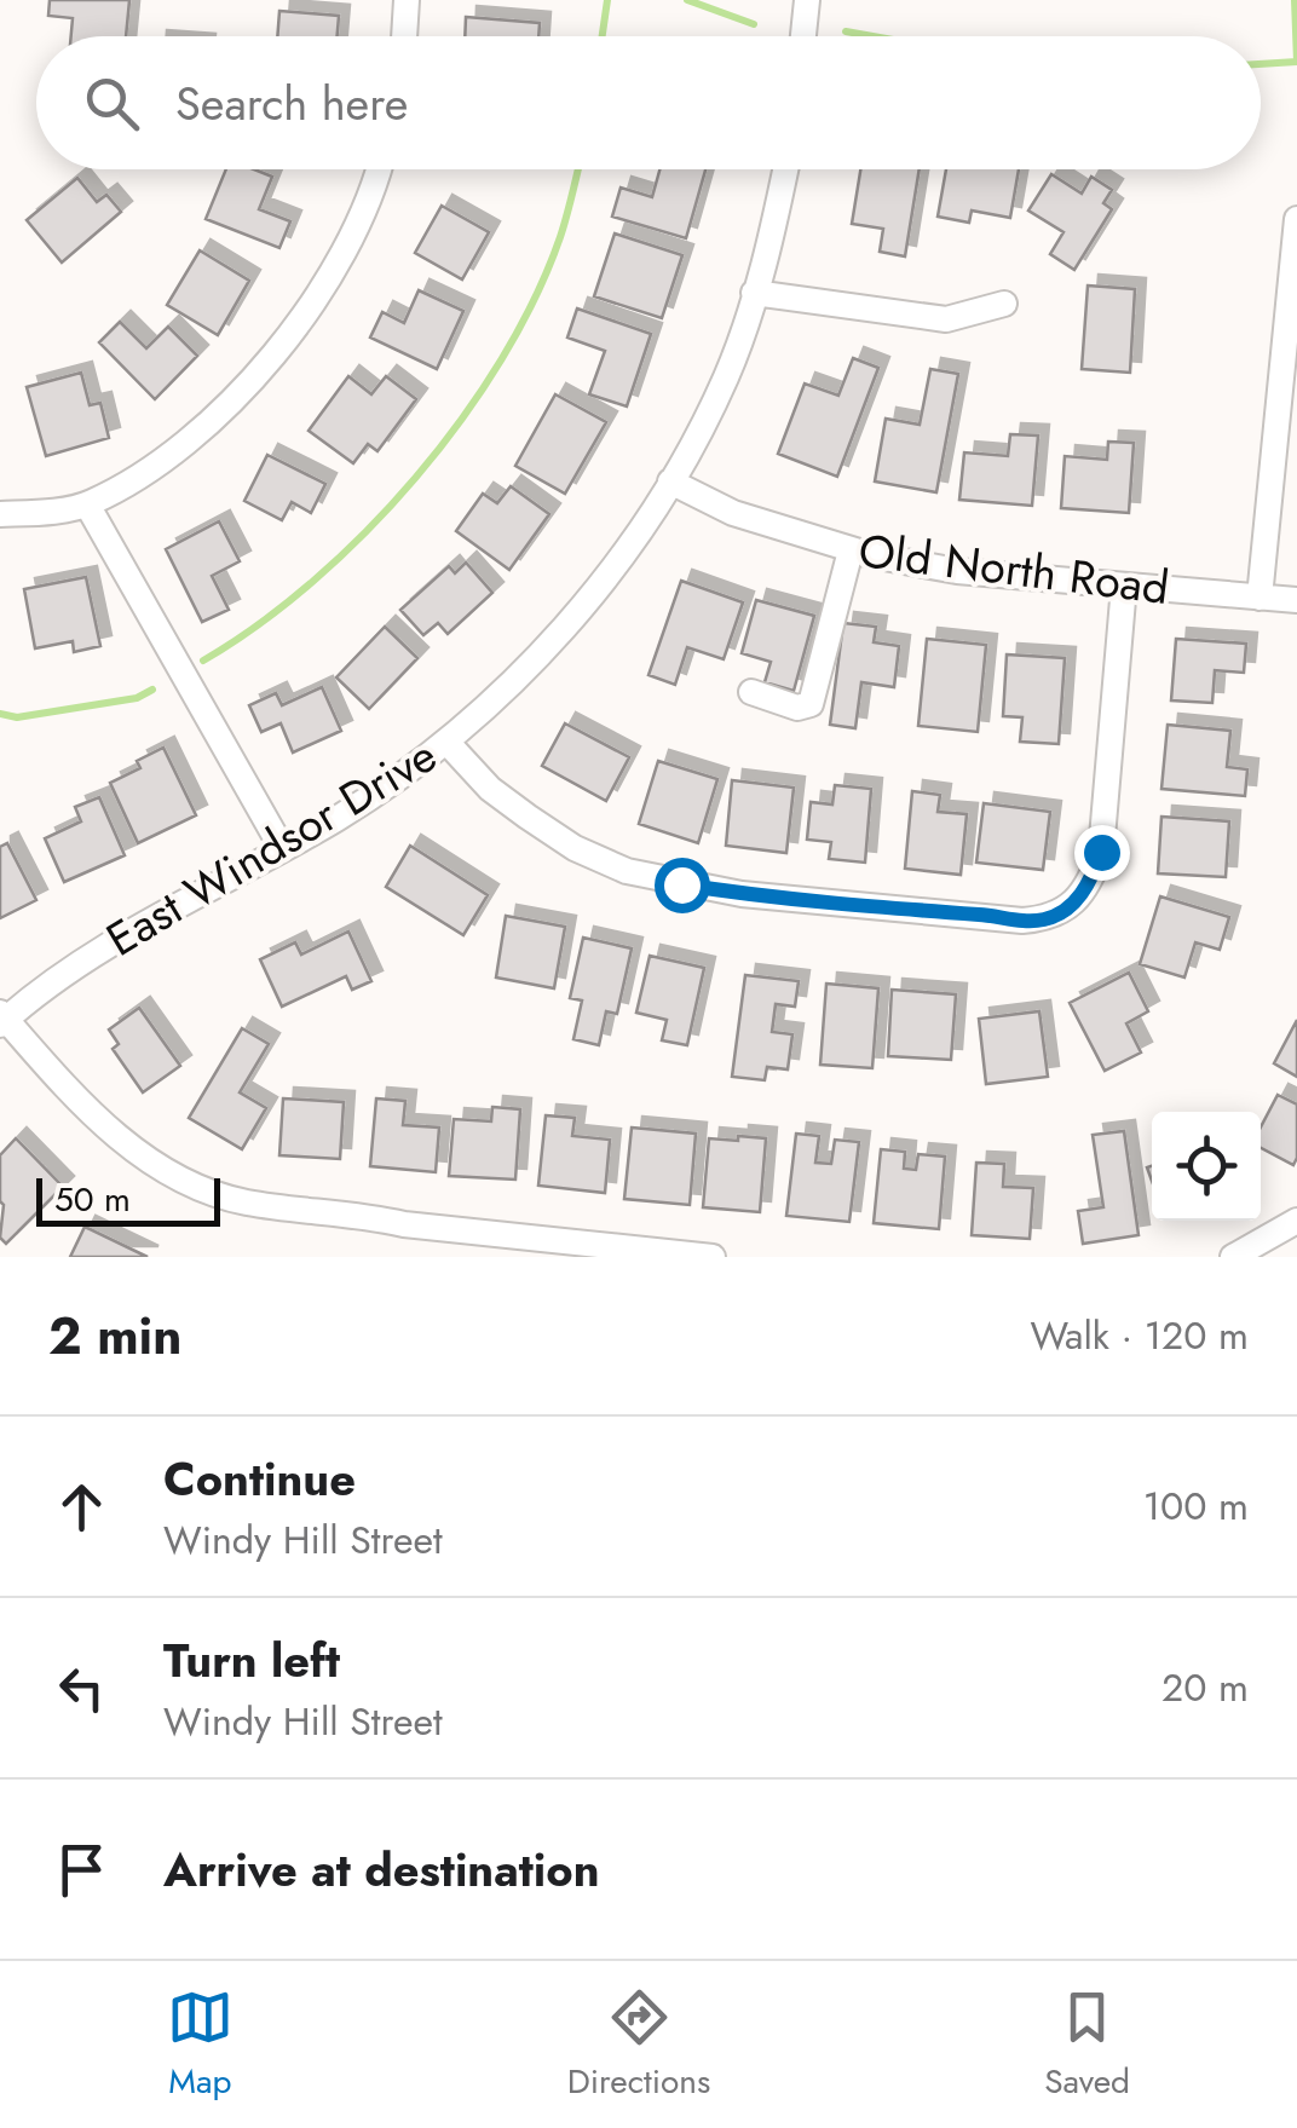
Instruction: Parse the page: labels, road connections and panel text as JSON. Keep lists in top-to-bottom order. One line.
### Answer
{"streets":{"street":["Old North Road","East Windsor Drive"]},"crossings":[["Old North Road","East Windsor Drive"]],"scale_bar":"50 m","page":{"search":"Search here","scale":"50 m","heading":["2 min","Walk · 120 m"],"list":[["Continue","Windy Hill Street","100 m"],["Turn left","Windy Hill Street","20 m"],"Arrive at destination"],"nav":["Map","Directions","Saved"]}}
